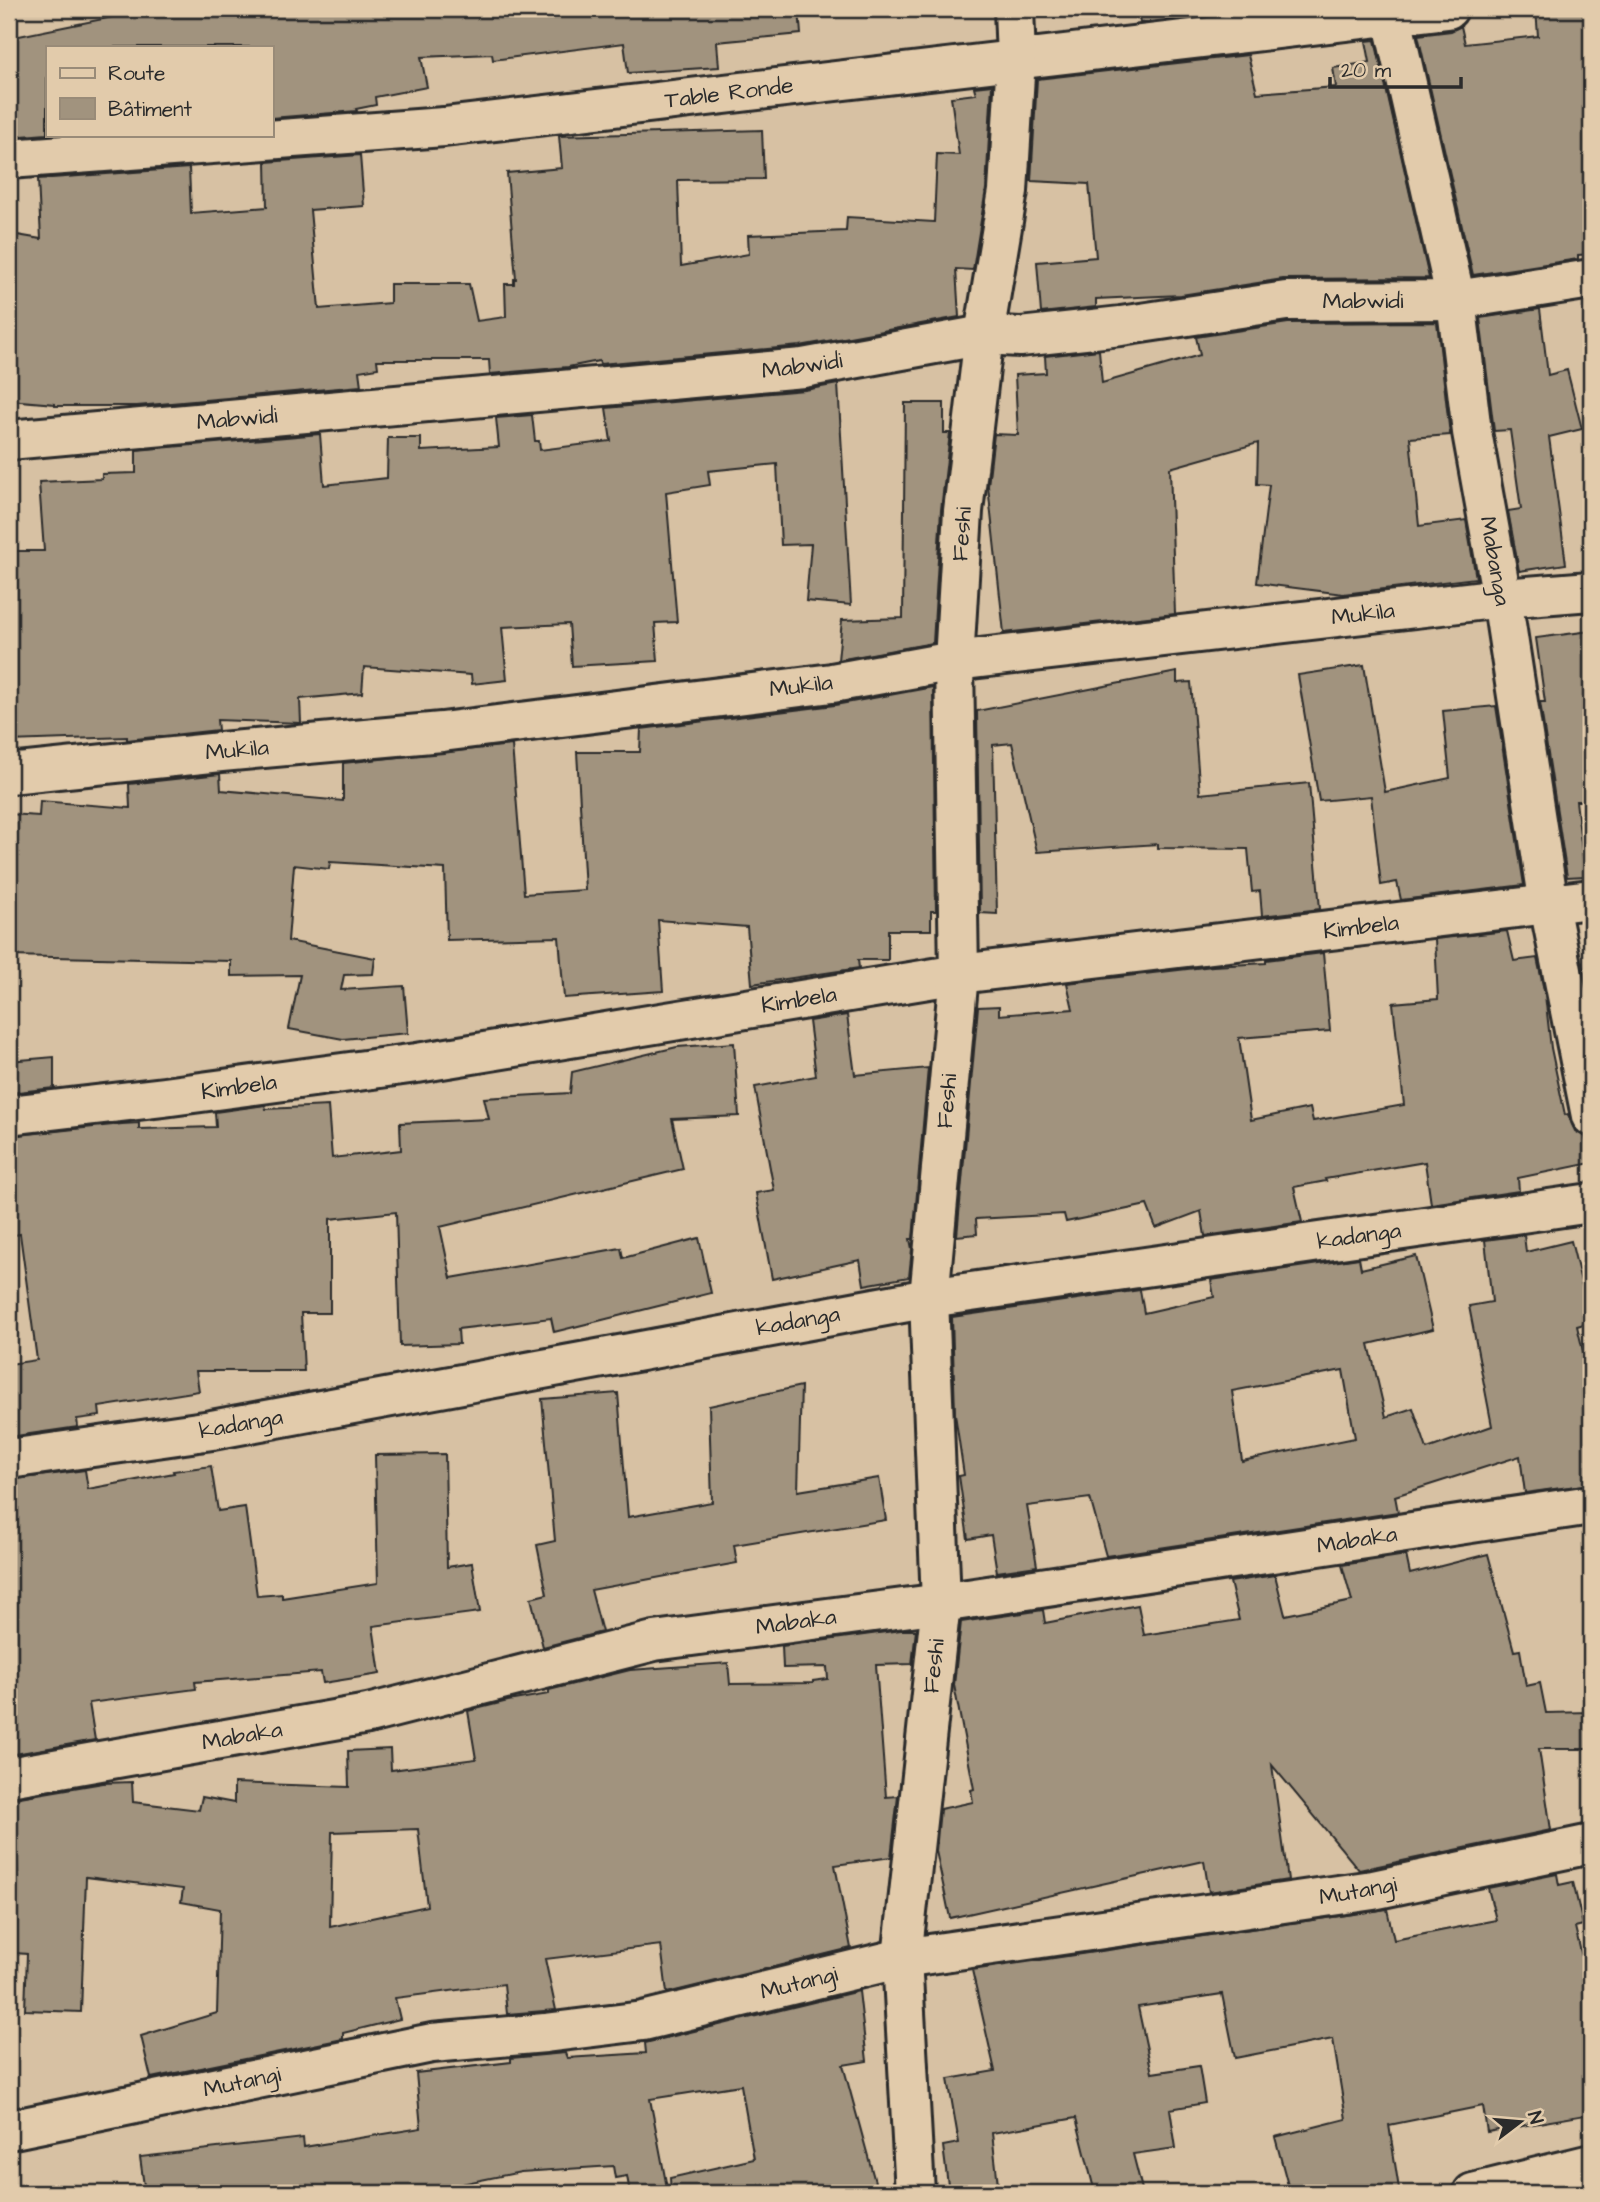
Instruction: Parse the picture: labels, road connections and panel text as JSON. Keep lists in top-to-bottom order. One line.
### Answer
{"streets":{"street":["Table Ronde","Mabwidi","Feshi","Mabanga","Mukila","Kimbela","kadanga","Mabaka","Mutangi"]},"crossings":[["Table Ronde","Feshi"],["Table Ronde","Mabanga"],["Mabwidi","Feshi"],["Mabwidi","Mabanga"],["Feshi","Mukila"],["Feshi","Kimbela"],["Feshi","kadanga"],["Feshi","Mabaka"],["Feshi","Mutangi"],["Mabanga","Mukila"],["Mabanga","Kimbela"]],"legend":["Route","Bâtiment"],"scale_bar":"20 m","north":"right"}
